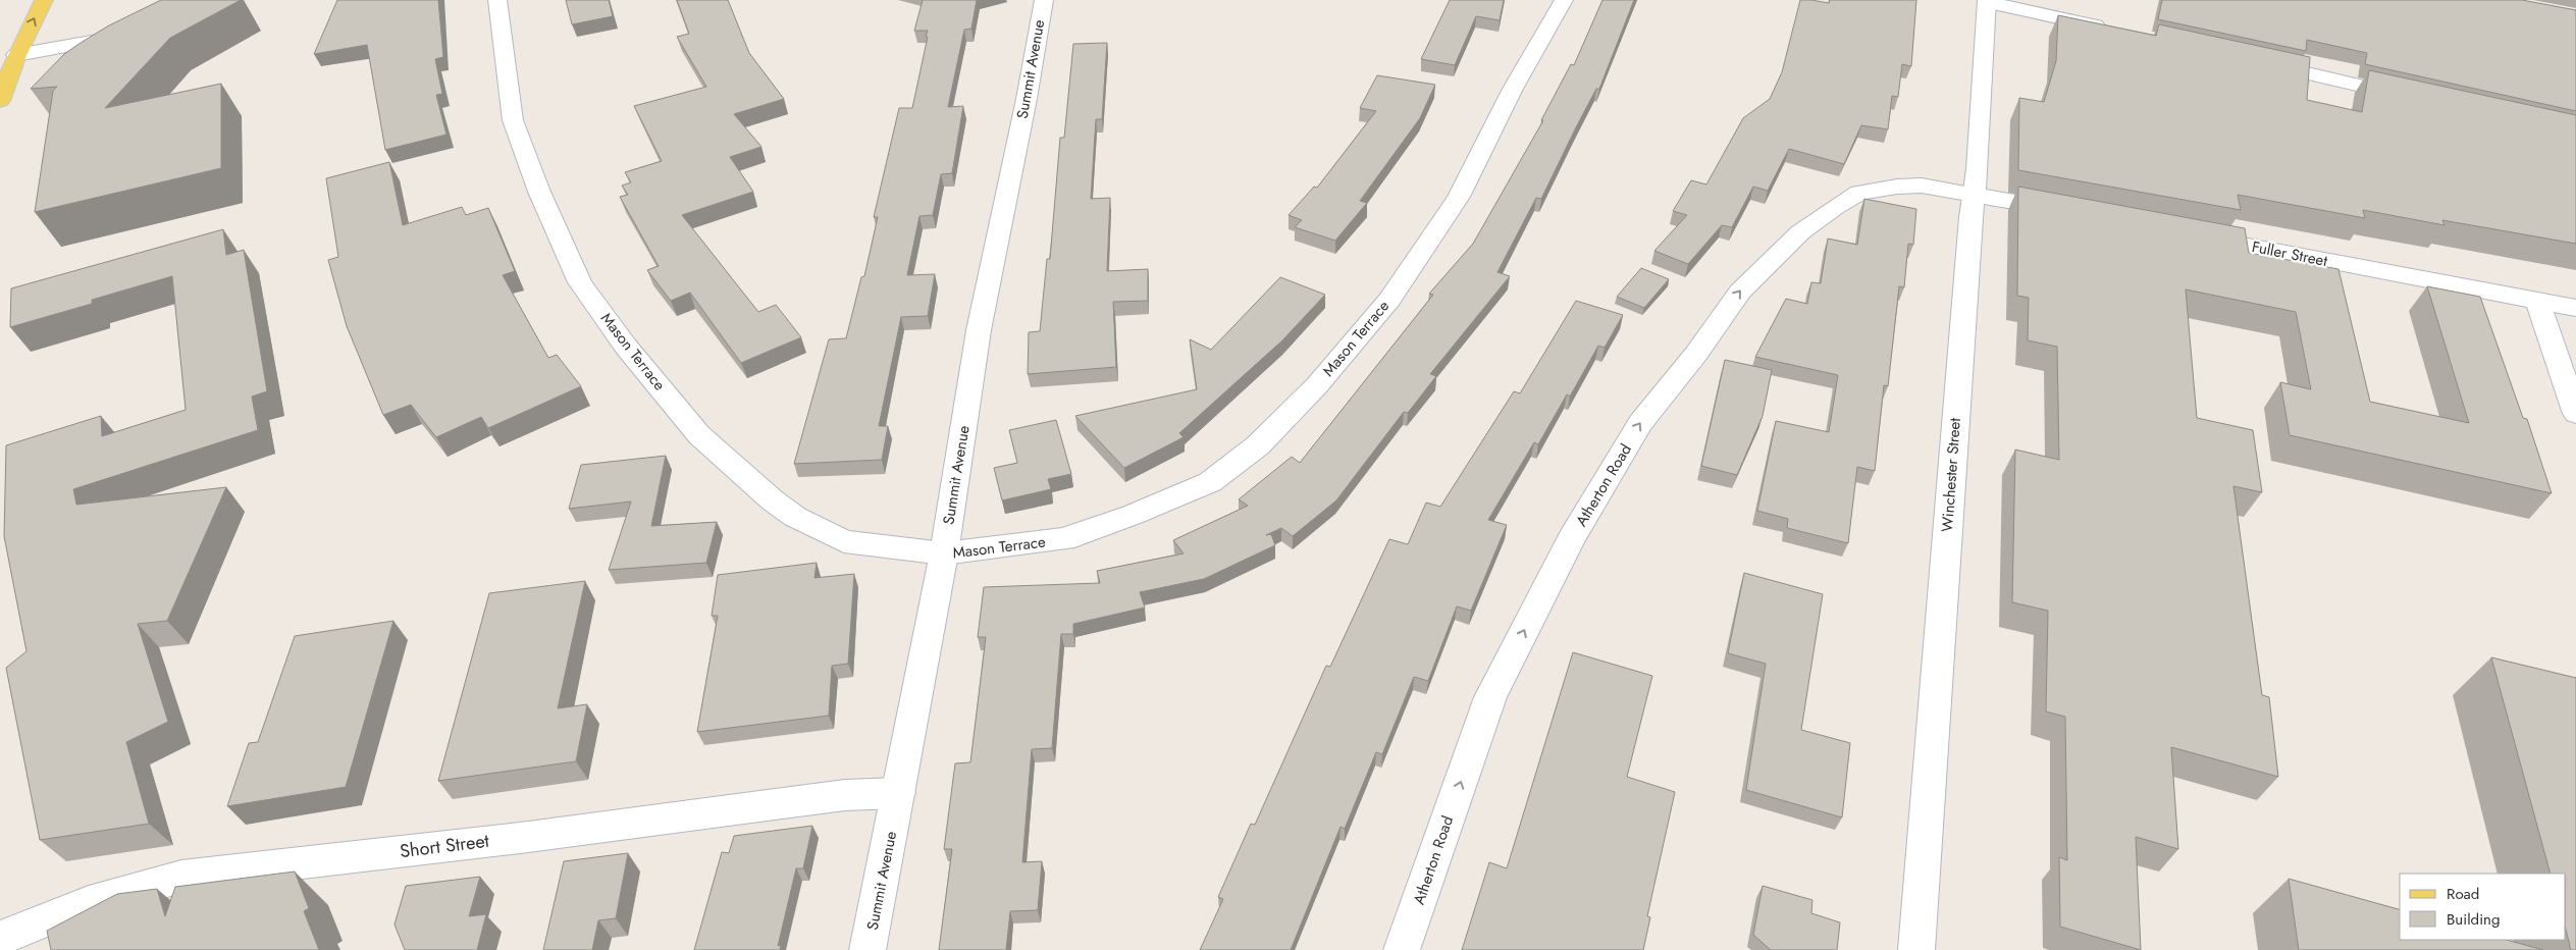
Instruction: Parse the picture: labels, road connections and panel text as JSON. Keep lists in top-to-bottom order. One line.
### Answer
{"streets":{"street":["Summit Avenue","Fuller Street","Mason Terrace","Winchester Street","Atherton Road","Short Street"]},"crossings":[["Summit Avenue","Mason Terrace"],["Summit Avenue","Short Street"],["Winchester Street","Atherton Road"]],"one_way":["Atherton Road"],"legend":["Road","Building"]}
